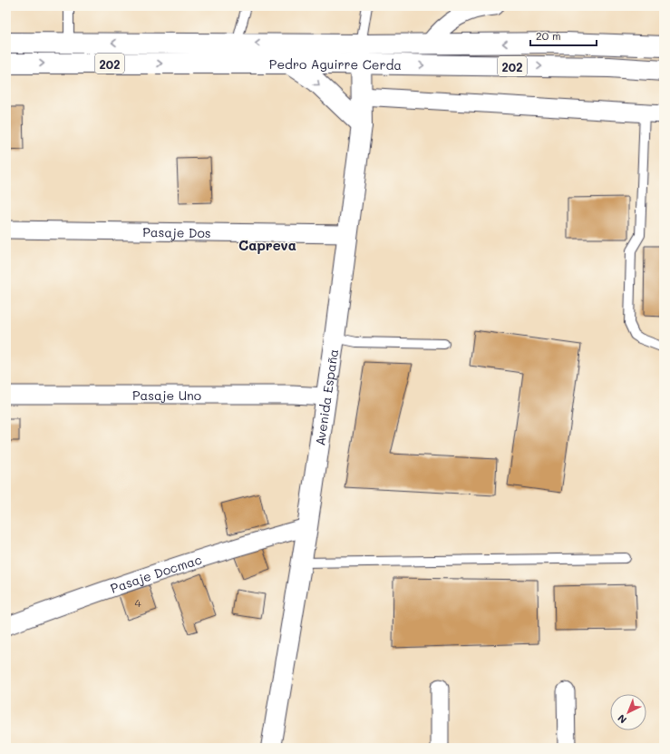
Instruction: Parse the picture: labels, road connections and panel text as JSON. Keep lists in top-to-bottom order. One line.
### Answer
{"streets":{"main road":["202","Pedro Aguirre Cerda","Avenida España"],"street":["Pasaje Dos","Pasaje Uno","Pasaje Docmac"]},"crossings":[["Pedro Aguirre Cerda","Avenida España"],["Pasaje Dos","Avenida España"],["Pasaje Uno","Avenida España"],["Avenida España","Pasaje Docmac"]],"districts":["Capreva"],"house_numbers":["4"],"scale_bar":"20 m","north":"bottom left"}
